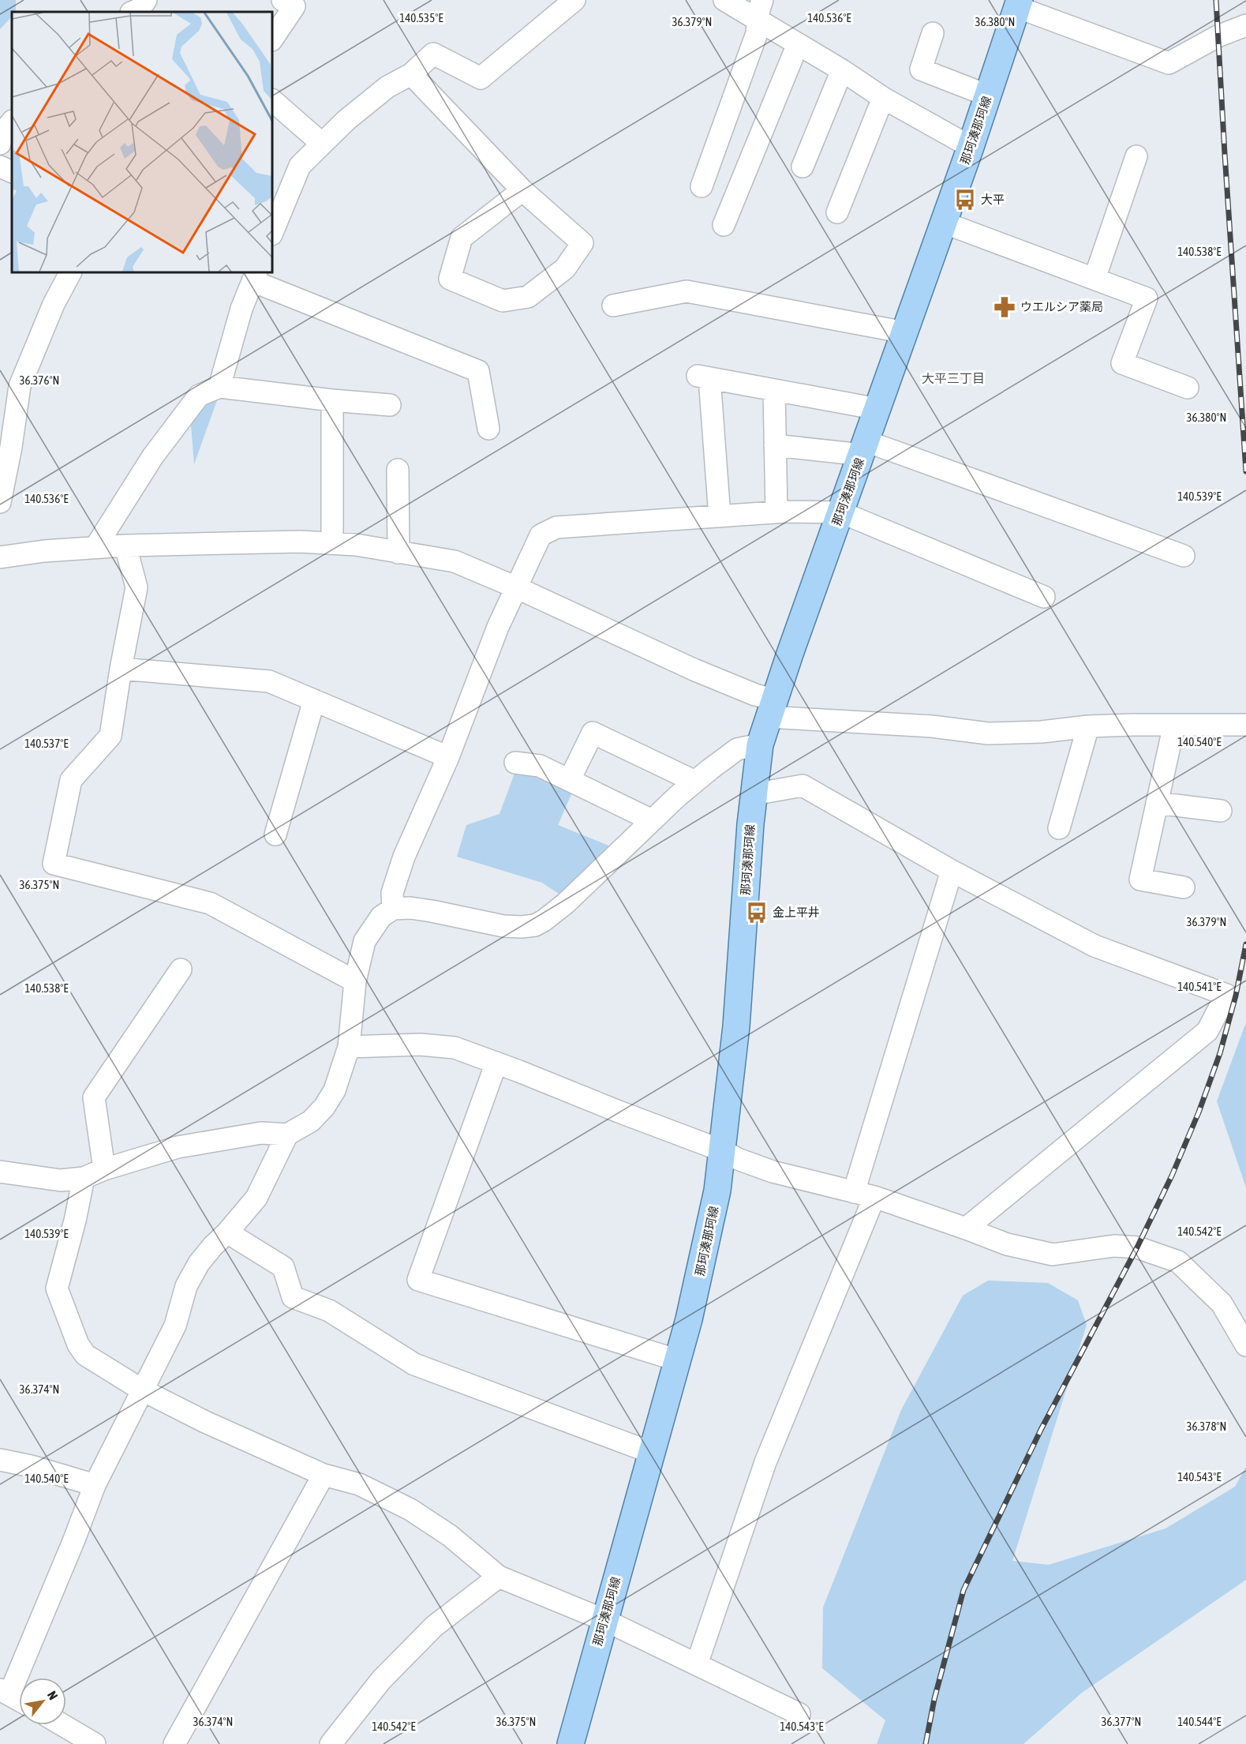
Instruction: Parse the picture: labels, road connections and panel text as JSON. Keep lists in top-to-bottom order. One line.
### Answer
{"streets":{"main road":["那珂湊那珂線"]},"districts":["大平三丁目"],"places":{"bus stop":["大平","金上平井"],"pharmacy":["ウエルシア薬局"]},"north":"top right","coordinates":["140.535°E","140.536°E","36.380°N","36.379°N","140.538°E","36.376°N","140.539°E","140.540°E","140.537°E","36.375°N","140.541°E","140.542°E","36.374°N","36.378°N","140.543°E","140.544°E","36.377°N"]}
